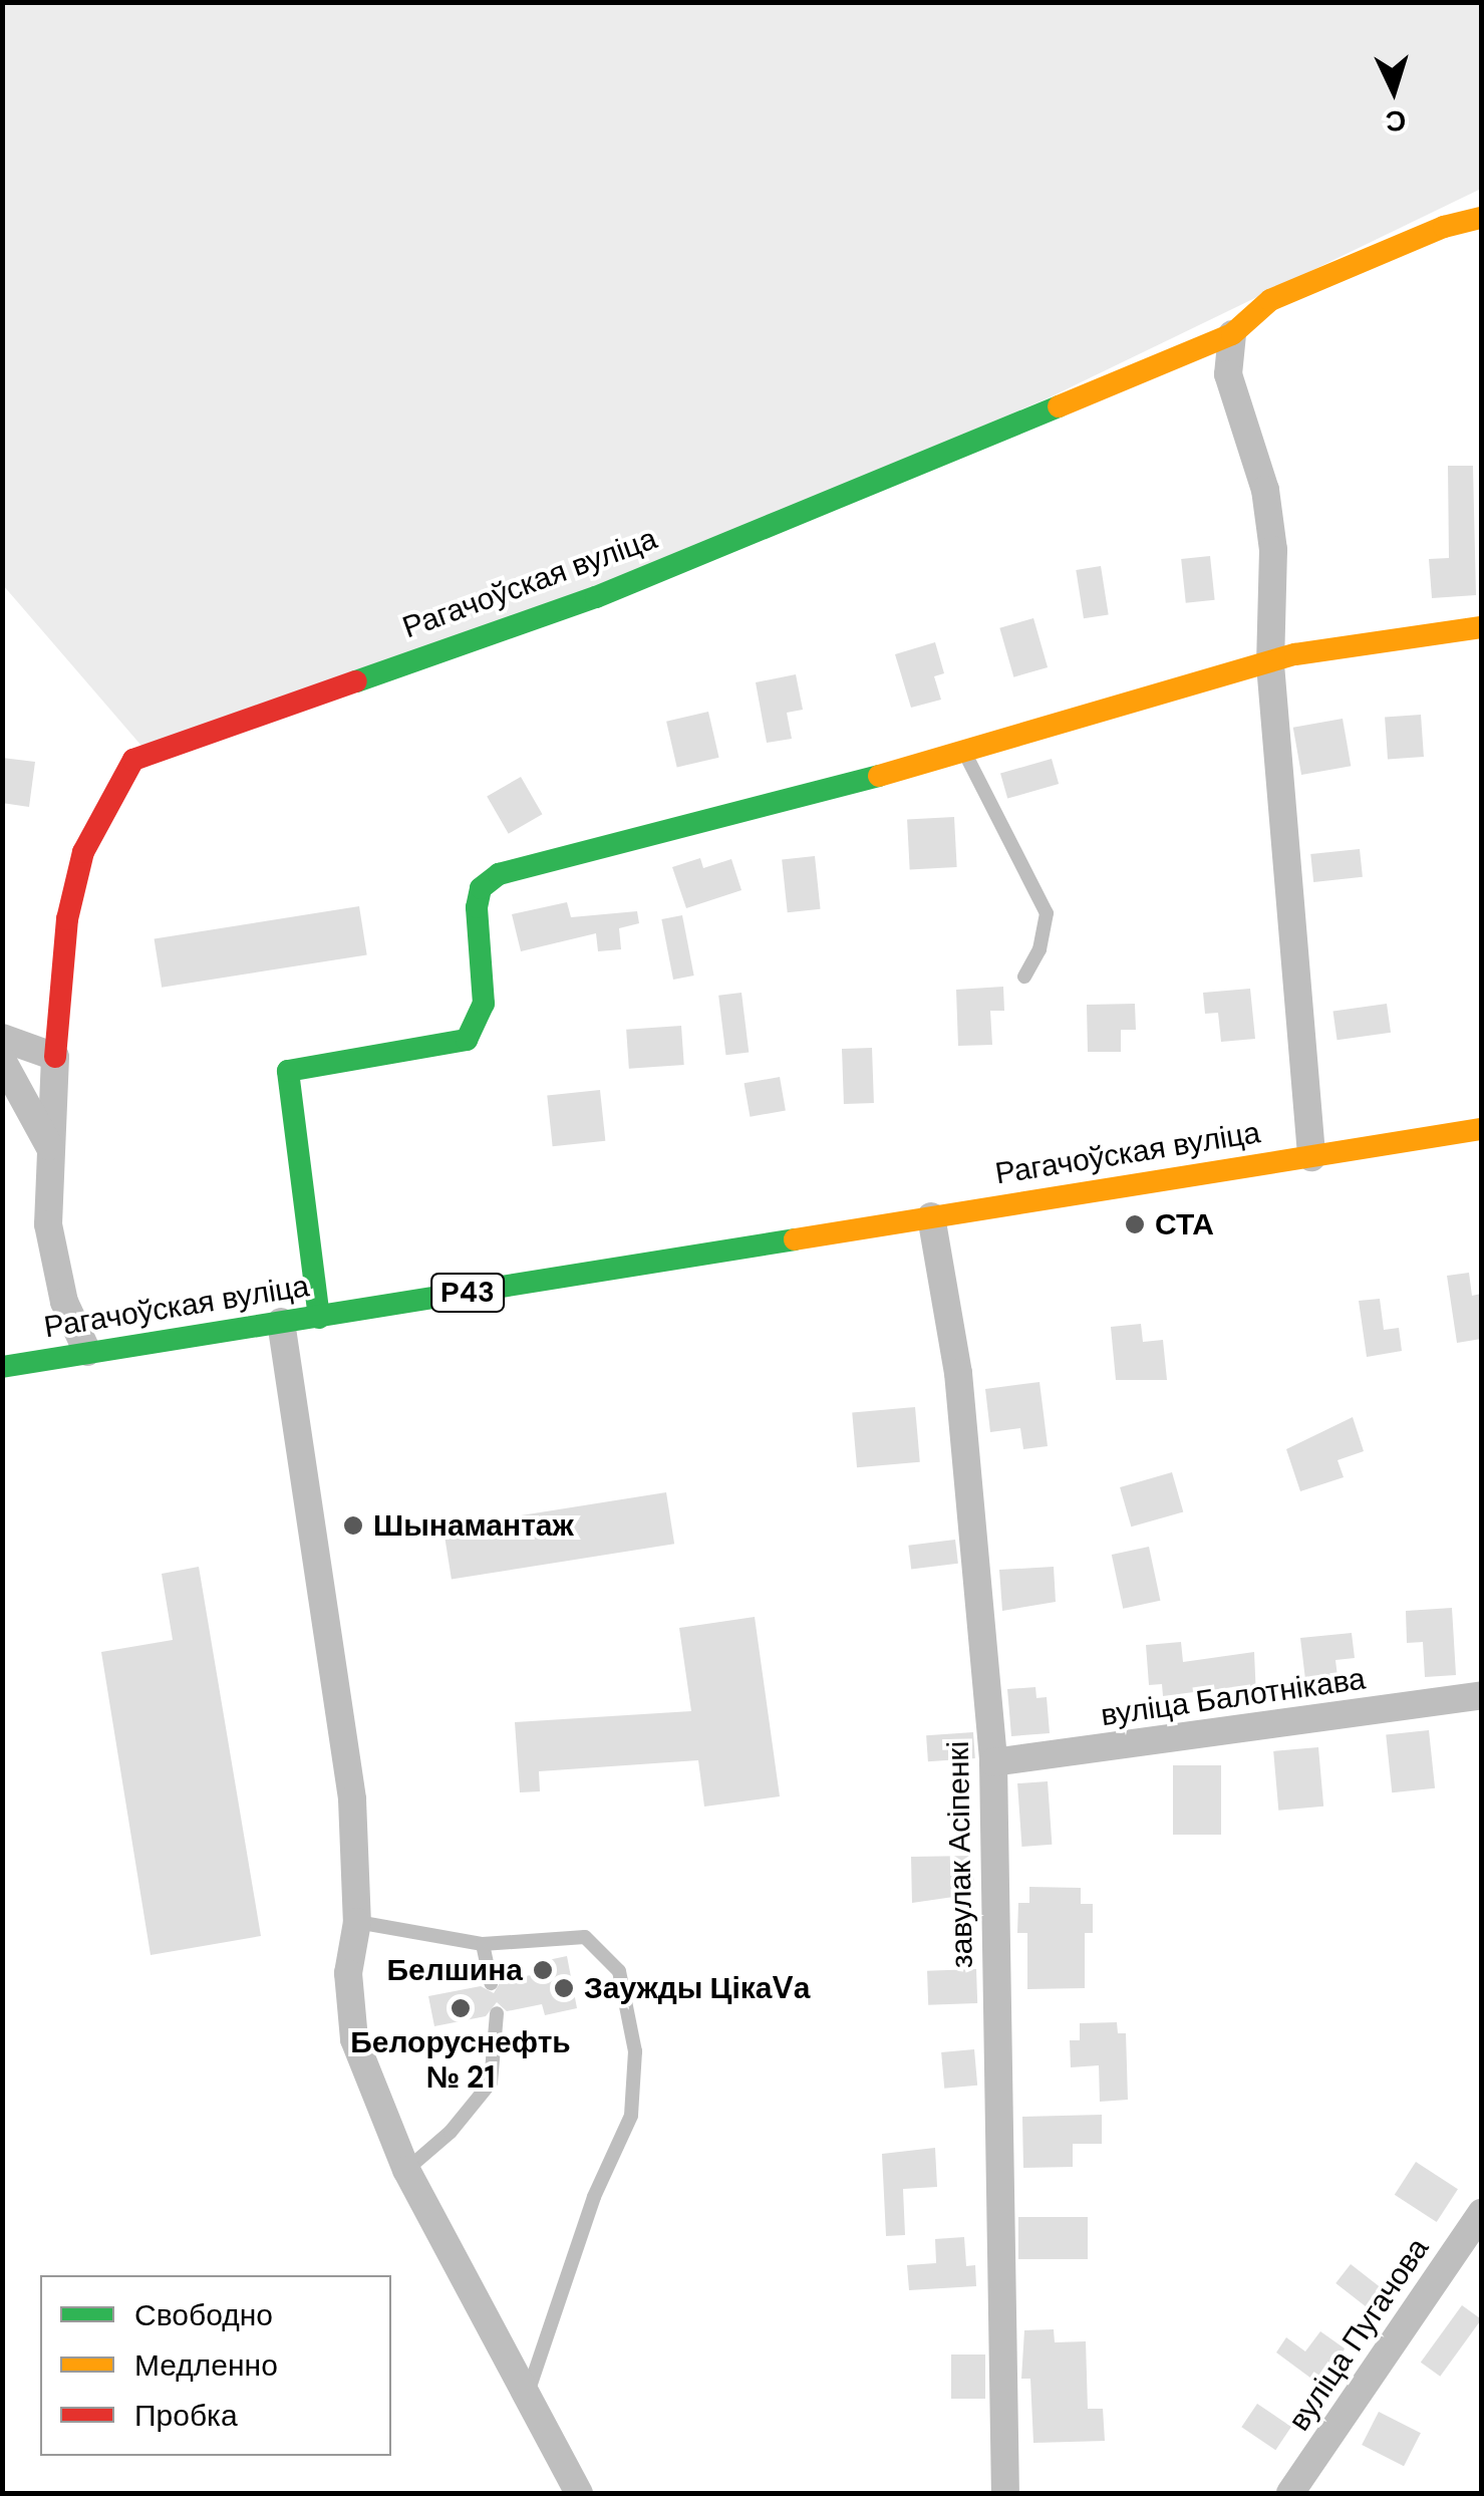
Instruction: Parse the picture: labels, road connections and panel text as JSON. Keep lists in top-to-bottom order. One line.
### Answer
{"streets":{"street":["Рагачоўская вуліца","Р43","вуліца Балотнікава","завулак Асіпенкі","вуліца Пугачова"]},"crossings":[["Рагачоўская вуліца","завулак Асіпенкі"],["вуліца Балотнікава","завулак Асіпенкі"]],"places":["СТА","Шынамантаж","Белшина","Заужды ЦікаVа","Белоруснефть № 21"],"legend":["Свободно","Медленно","Пробка"],"north":"bottom"}
